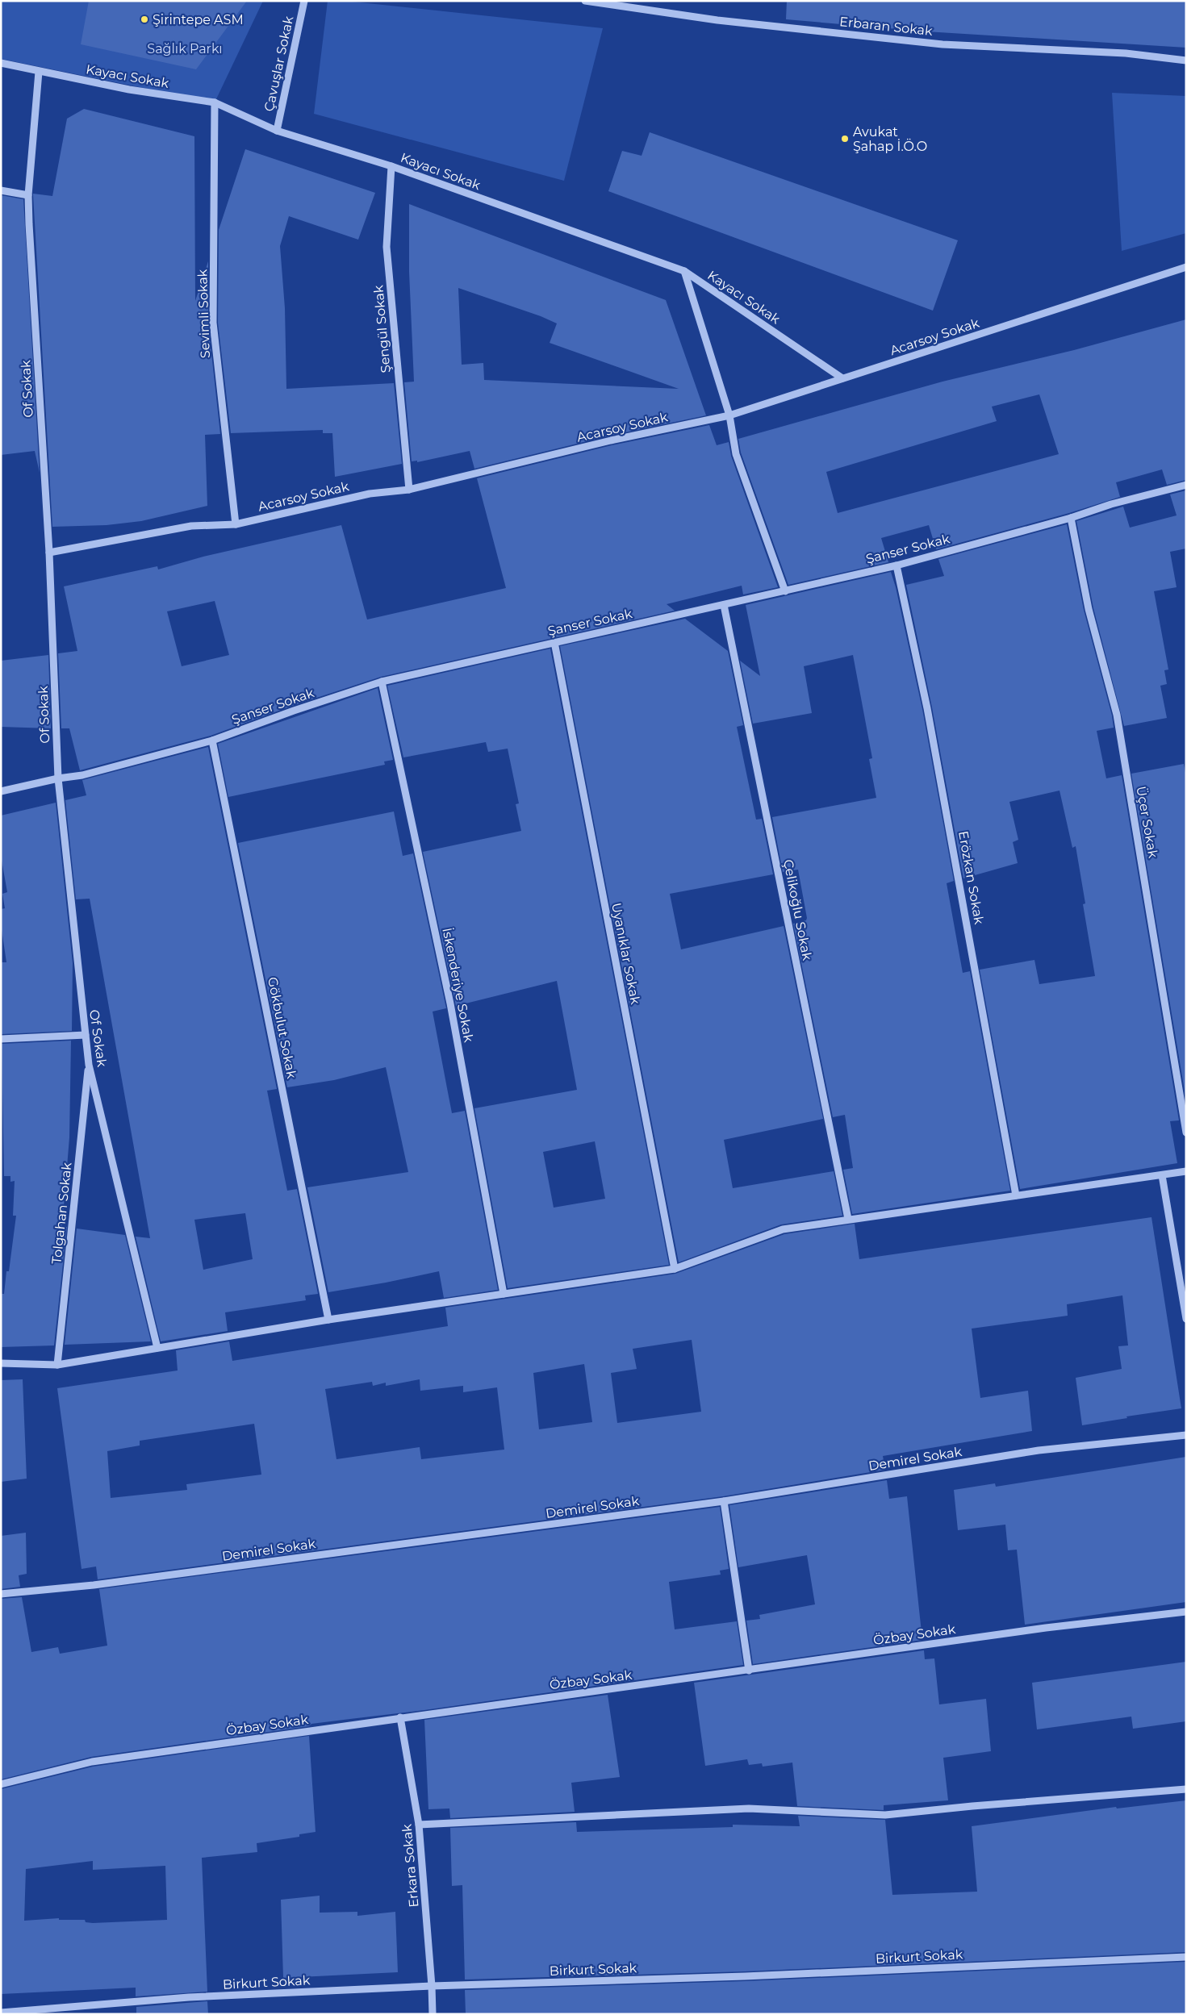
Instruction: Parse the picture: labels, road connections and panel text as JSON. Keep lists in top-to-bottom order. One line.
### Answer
{"streets":{"street":["Erbaran Sokak","Çavuşlar Sokak","Kayacı Sokak","Sevimli Sokak","Şengül Sokak","Acarsoy Sokak","Of Sokak","Şanser Sokak","Üçer Sokak","Erözkan Sokak","Çelikoğlu Sokak","Uyanıklar Sokak","İskenderiye Sokak","Gökbulut Sokak","Tolgahan Sokak","Demirel Sokak","Özbay Sokak","Erkara Sokak","Birkurt Sokak"]},"crossings":[["Çavuşlar Sokak","Kayacı Sokak"],["Kayacı Sokak","Sevimli Sokak"],["Kayacı Sokak","Şengül Sokak"],["Kayacı Sokak","Acarsoy Sokak"],["Kayacı Sokak","Of Sokak"],["Sevimli Sokak","Acarsoy Sokak"],["Şengül Sokak","Acarsoy Sokak"],["Acarsoy Sokak","Of Sokak"],["Of Sokak","Şanser Sokak"],["Of Sokak","Tolgahan Sokak"],["Şanser Sokak","Üçer Sokak"],["Şanser Sokak","Erözkan Sokak"],["Şanser Sokak","Çelikoğlu Sokak"],["Şanser Sokak","Uyanıklar Sokak"],["Şanser Sokak","İskenderiye Sokak"],["Şanser Sokak","Gökbulut Sokak"],["Özbay Sokak","Erkara Sokak"],["Erkara Sokak","Birkurt Sokak"]],"parks":["Sağlık Parkı"],"places":["Şirintepe ASM","Avukat Şahap İ.Ö.O"]}
